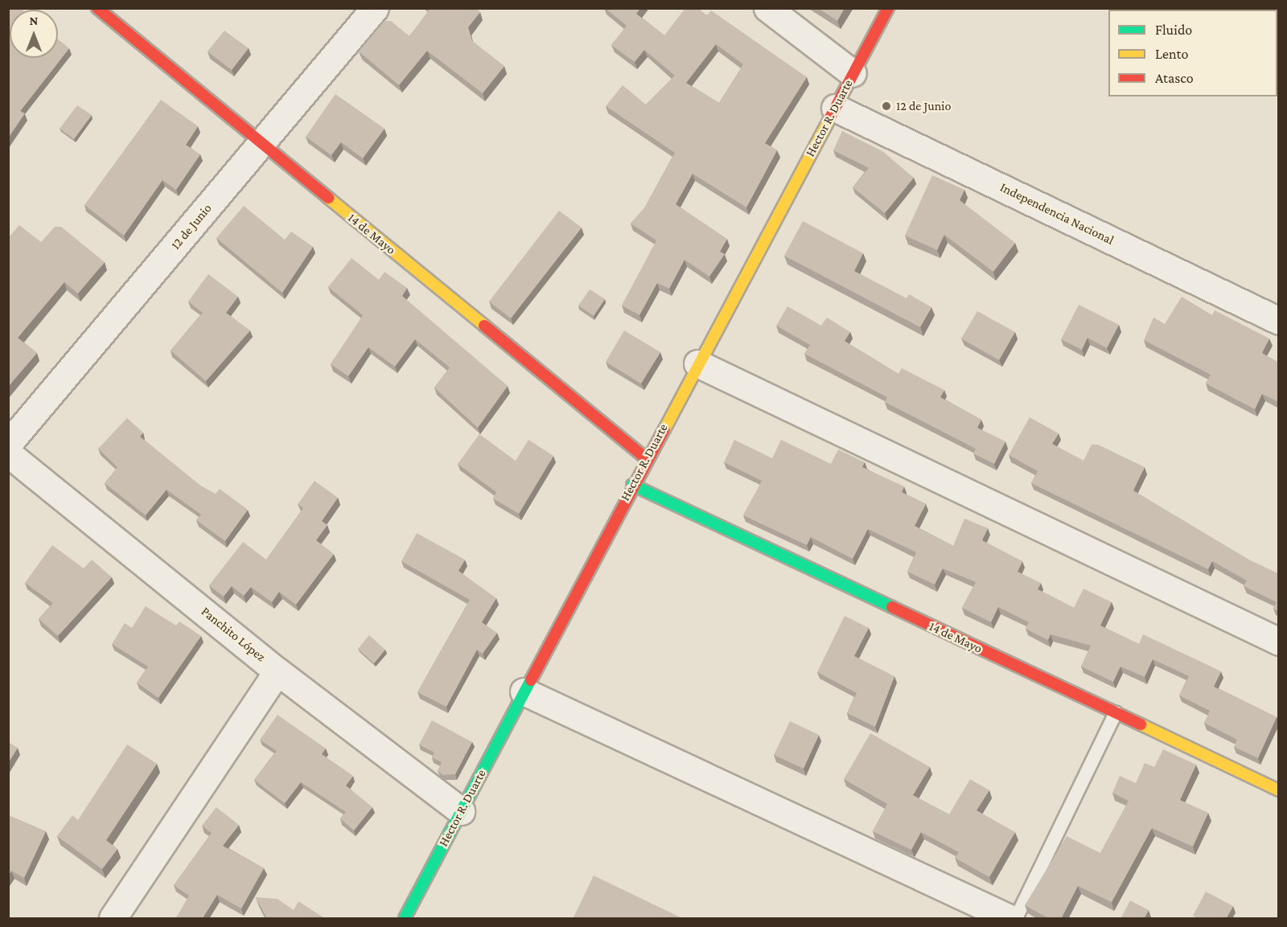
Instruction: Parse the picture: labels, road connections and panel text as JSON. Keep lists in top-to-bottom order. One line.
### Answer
{"streets":{"street":["Hector R. Duarte","Independencia Nacional","12 de Junio","14 de Mayo","Panchito López"]},"crossings":[["Hector R. Duarte","Independencia Nacional"],["Hector R. Duarte","14 de Mayo"],["Hector R. Duarte","Panchito López"],["12 de Junio","14 de Mayo"]],"places":["12 de Junio"],"legend":["Fluido","Lento","Atasco"],"north":"top"}
